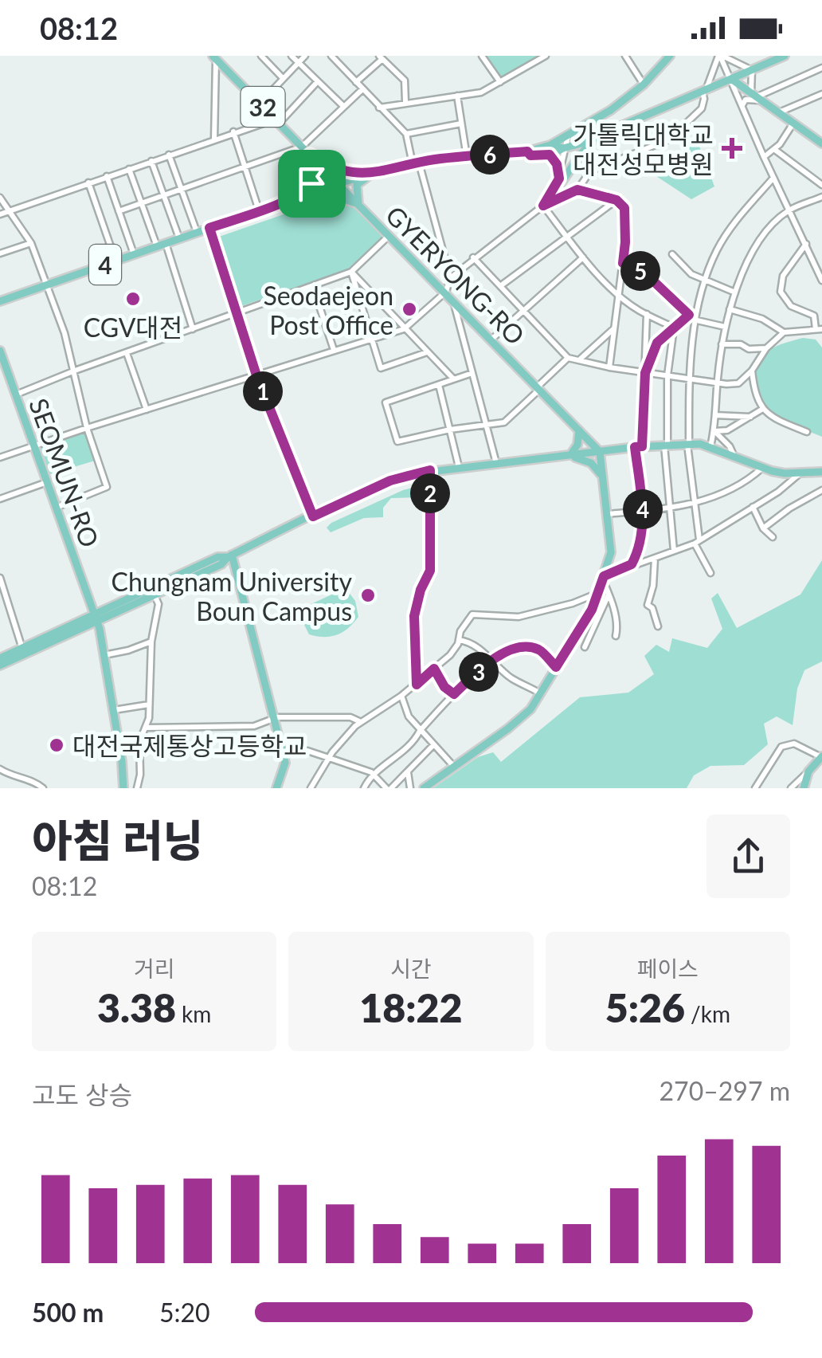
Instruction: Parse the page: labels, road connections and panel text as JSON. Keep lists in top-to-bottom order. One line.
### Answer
{"streets":{"main road":["32","4","GYERYONG-RO","SEOMUN-RO"]},"crossings":[["4","GYERYONG-RO"]],"places":{"health":["가톨릭대학교 대전성모병원"],"other":["CGV대전","Seodaejeon Post Office","Chungnam University Boun Campus","대전국제통상고등학교"]},"page":{"status":"08:12","pins":["6","5","1","2","4","3"],"heading":["아침 러닝","08:12"],"stats":[["거리","3.38 km"],["시간","18:22"],["페이스","5:26 /km"]],"chart":["고도 상승","270–297 m"],"list":[{"name":"500 m","note":"5:20"}]}}
